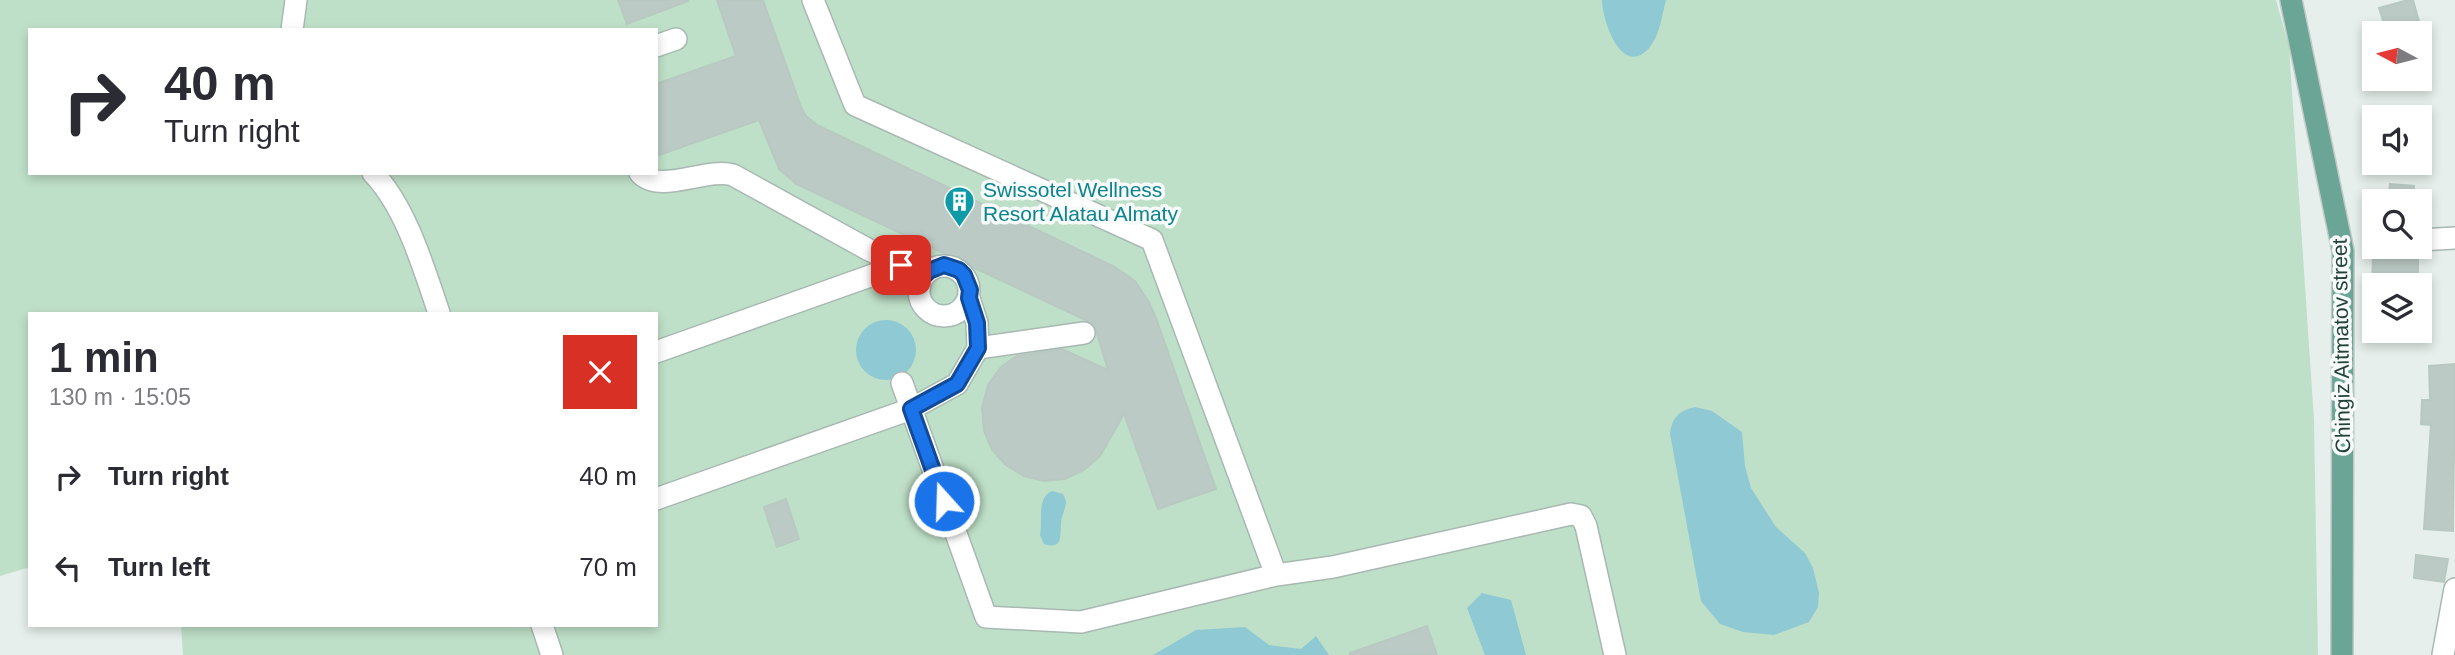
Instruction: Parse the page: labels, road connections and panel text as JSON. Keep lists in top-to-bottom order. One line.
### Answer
{"streets":{"main road":["Chingiz Aitmatov street"]},"places":{"building":["Swissotel Wellness Resort Alatau Almaty"]},"north":"left","page":{"turn":["40 m","Turn right"],"heading":["1 min","130 m · 15:05"],"list":[{"name":"Turn right","value":"40 m"},{"name":"Turn left","value":"70 m"}]}}
